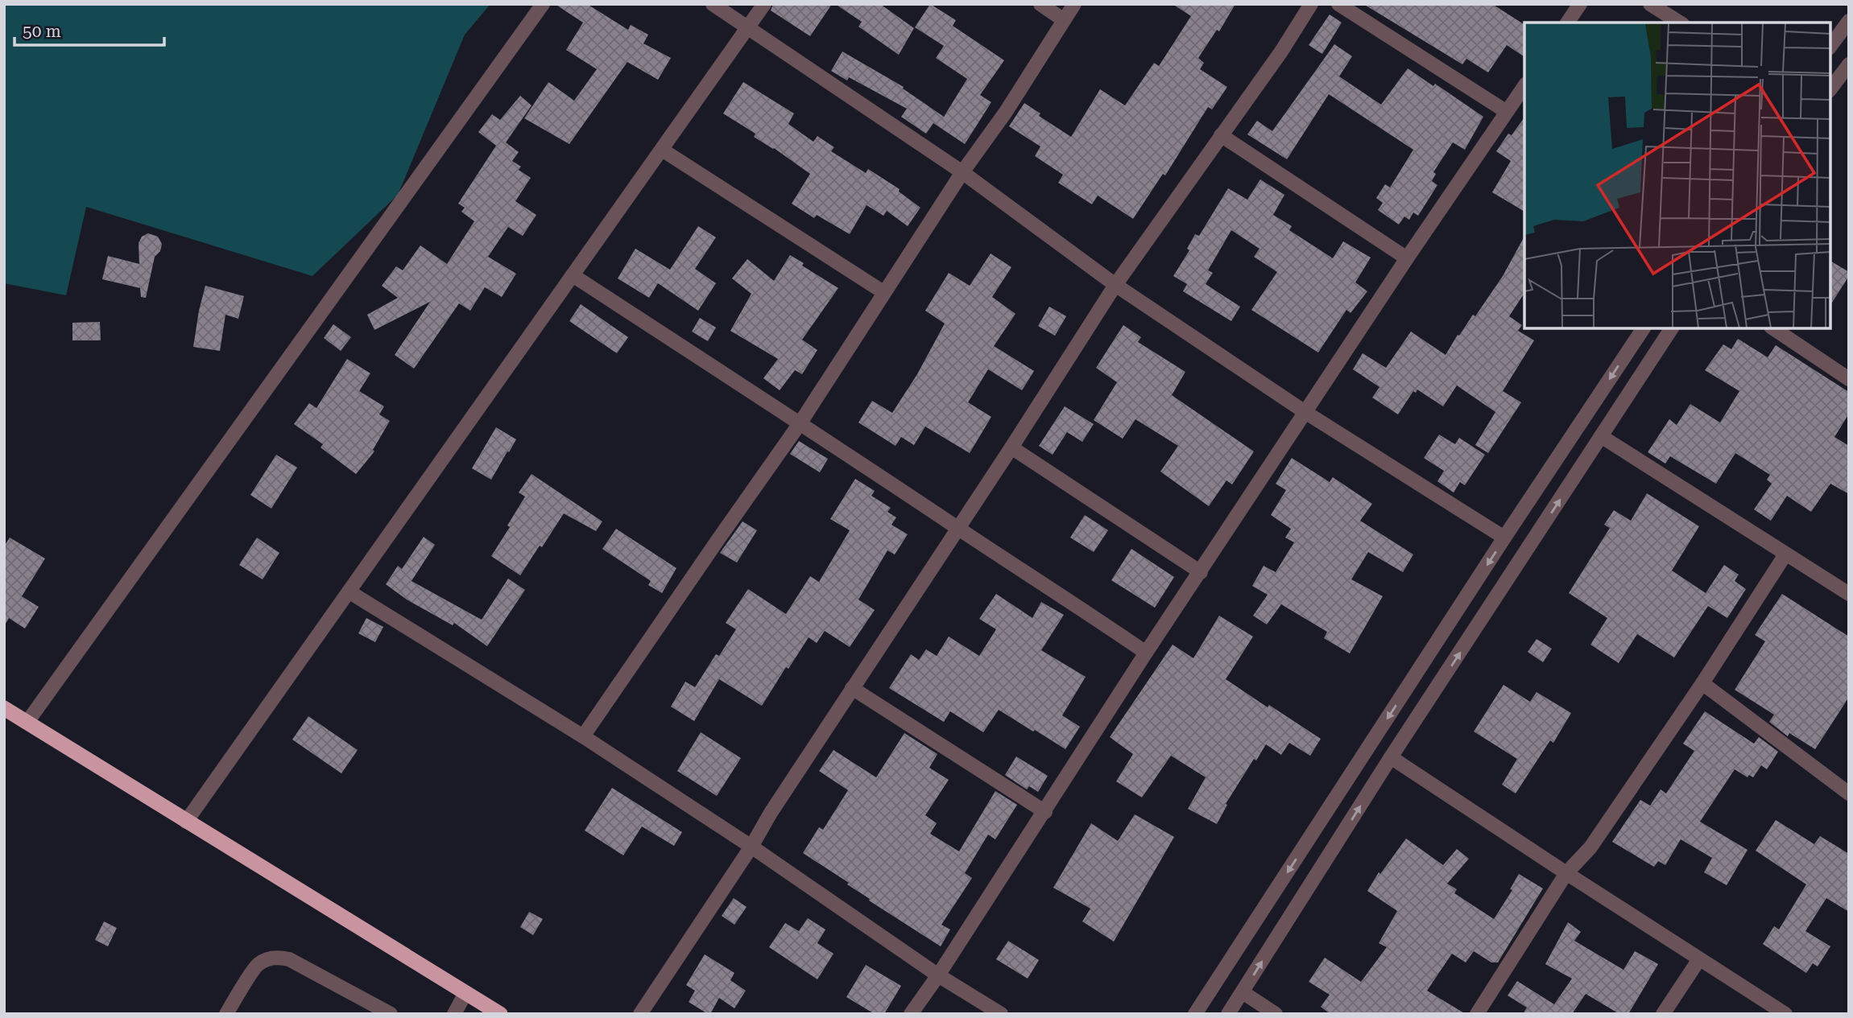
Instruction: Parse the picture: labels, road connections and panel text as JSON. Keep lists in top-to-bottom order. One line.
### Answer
{"scale_bar":"50 m"}
